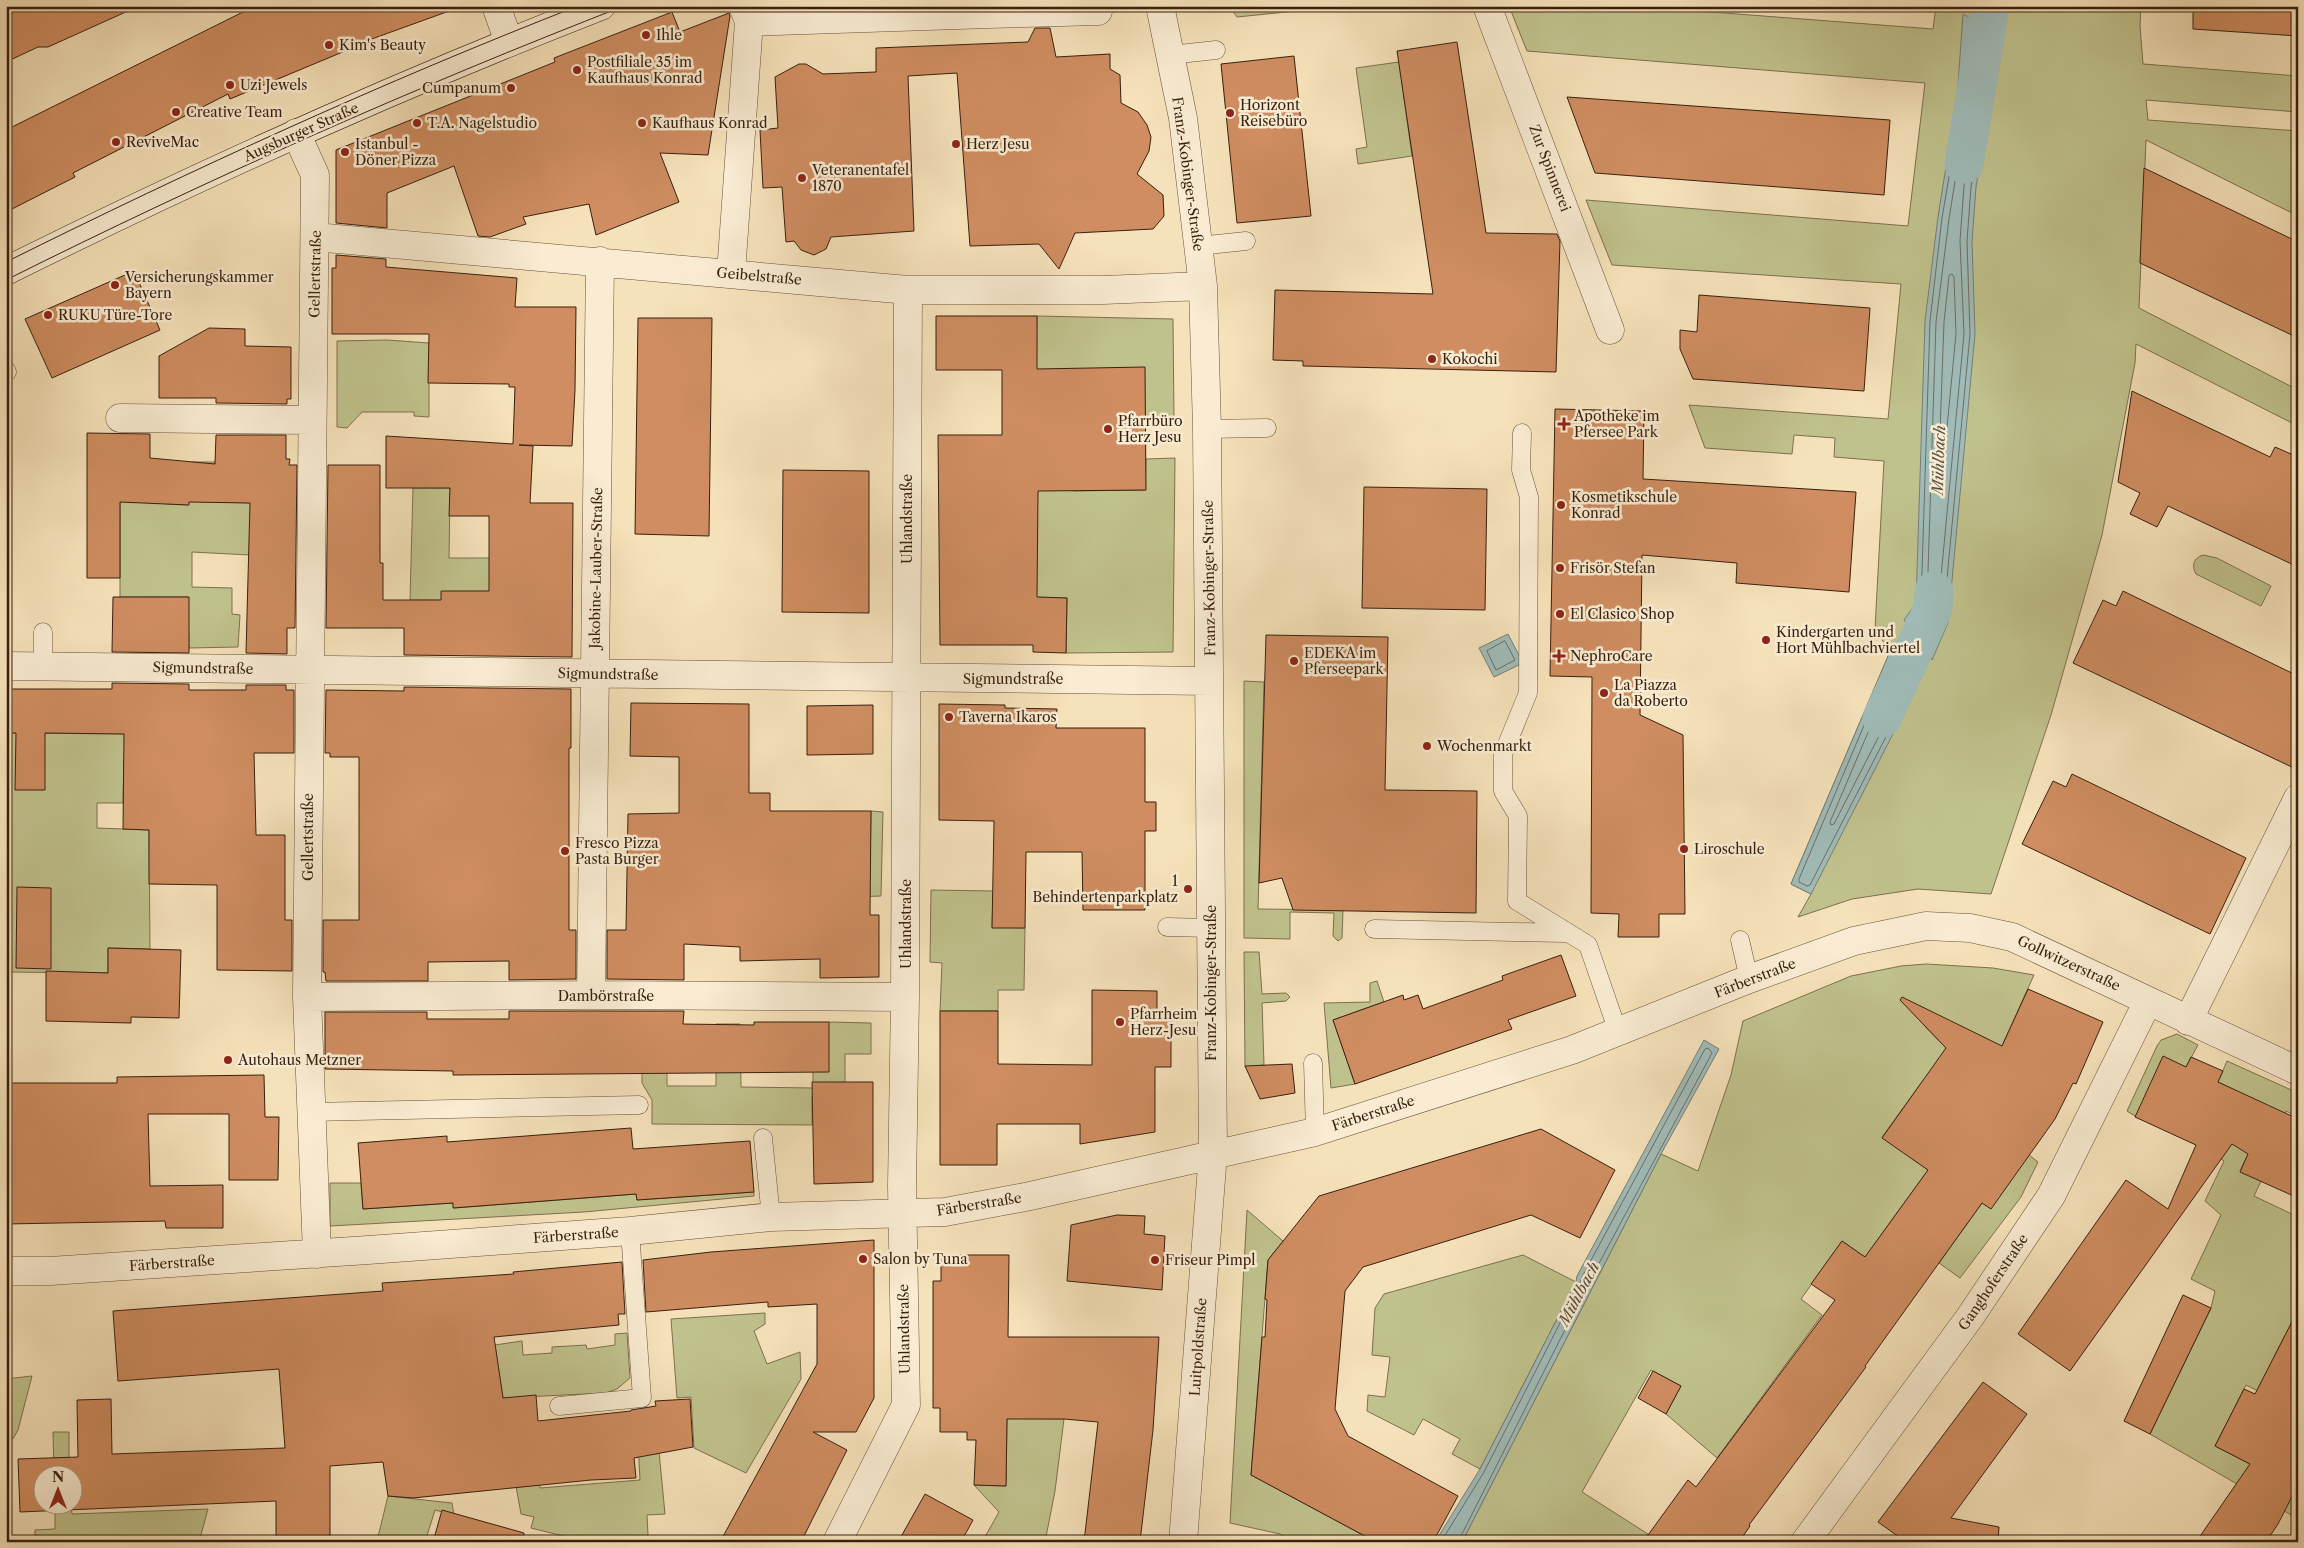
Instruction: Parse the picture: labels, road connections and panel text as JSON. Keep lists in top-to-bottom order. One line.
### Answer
{"streets":{"street":["Augsburger Straße","Zur Spinnerei","Franz-Kobinger-Straße","Gellertstraße","Geibelstraße","Uhlandstraße","Jakobine-Lauber-Straße","Sigmundstraße","Gollwitzerstraße","Färberstraße","Dambörstraße","Ganghoferstraße","Luitpoldstraße"]},"crossings":[["Augsburger Straße","Gellertstraße"],["Franz-Kobinger-Straße","Geibelstraße"],["Franz-Kobinger-Straße","Sigmundstraße"],["Franz-Kobinger-Straße","Färberstraße"],["Franz-Kobinger-Straße","Luitpoldstraße"],["Gellertstraße","Geibelstraße"],["Gellertstraße","Sigmundstraße"],["Gellertstraße","Färberstraße"],["Gellertstraße","Dambörstraße"],["Geibelstraße","Uhlandstraße"],["Geibelstraße","Jakobine-Lauber-Straße"],["Uhlandstraße","Sigmundstraße"],["Uhlandstraße","Färberstraße"],["Uhlandstraße","Dambörstraße"],["Jakobine-Lauber-Straße","Sigmundstraße"],["Jakobine-Lauber-Straße","Dambörstraße"],["Gollwitzerstraße","Färberstraße"],["Gollwitzerstraße","Ganghoferstraße"],["Färberstraße","Luitpoldstraße"]],"water":["Mühlbach"],"places":{"other":["Ihle","Kim's Beauty","Postfiliale 35 im Kaufhaus Konrad","Uzi Jewels","Cumpanum","Creative Team","Horizont Reisebüro","T.A. Nagelstudio","Kaufhaus Konrad","ReviveMac","Herz Jesu","Istanbul - Döner Pizza","Veteranentafel 1870","Versicherungskammer Bayern","RUKU Türe-Tore","Kokochi","Pfarrbüro Herz Jesu","Kosmetikschule Konrad","Frisör Stefan","El Clasico Shop","Kindergarten und Hort Mühlbachviertel","EDEKA im Pferseepark","La Piazza da Roberto","Taverna Ikaros","Wochenmarkt","Liroschule","Fresco Pizza Pasta Burger","1 Behindertenparkplatz","Pfarrheim Herz-Jesu","Autohaus Metzner","Salon by Tuna","Friseur Pimpl"],"health":["Apotheke im Pfersee Park","NephroCare"]},"north":"top"}
